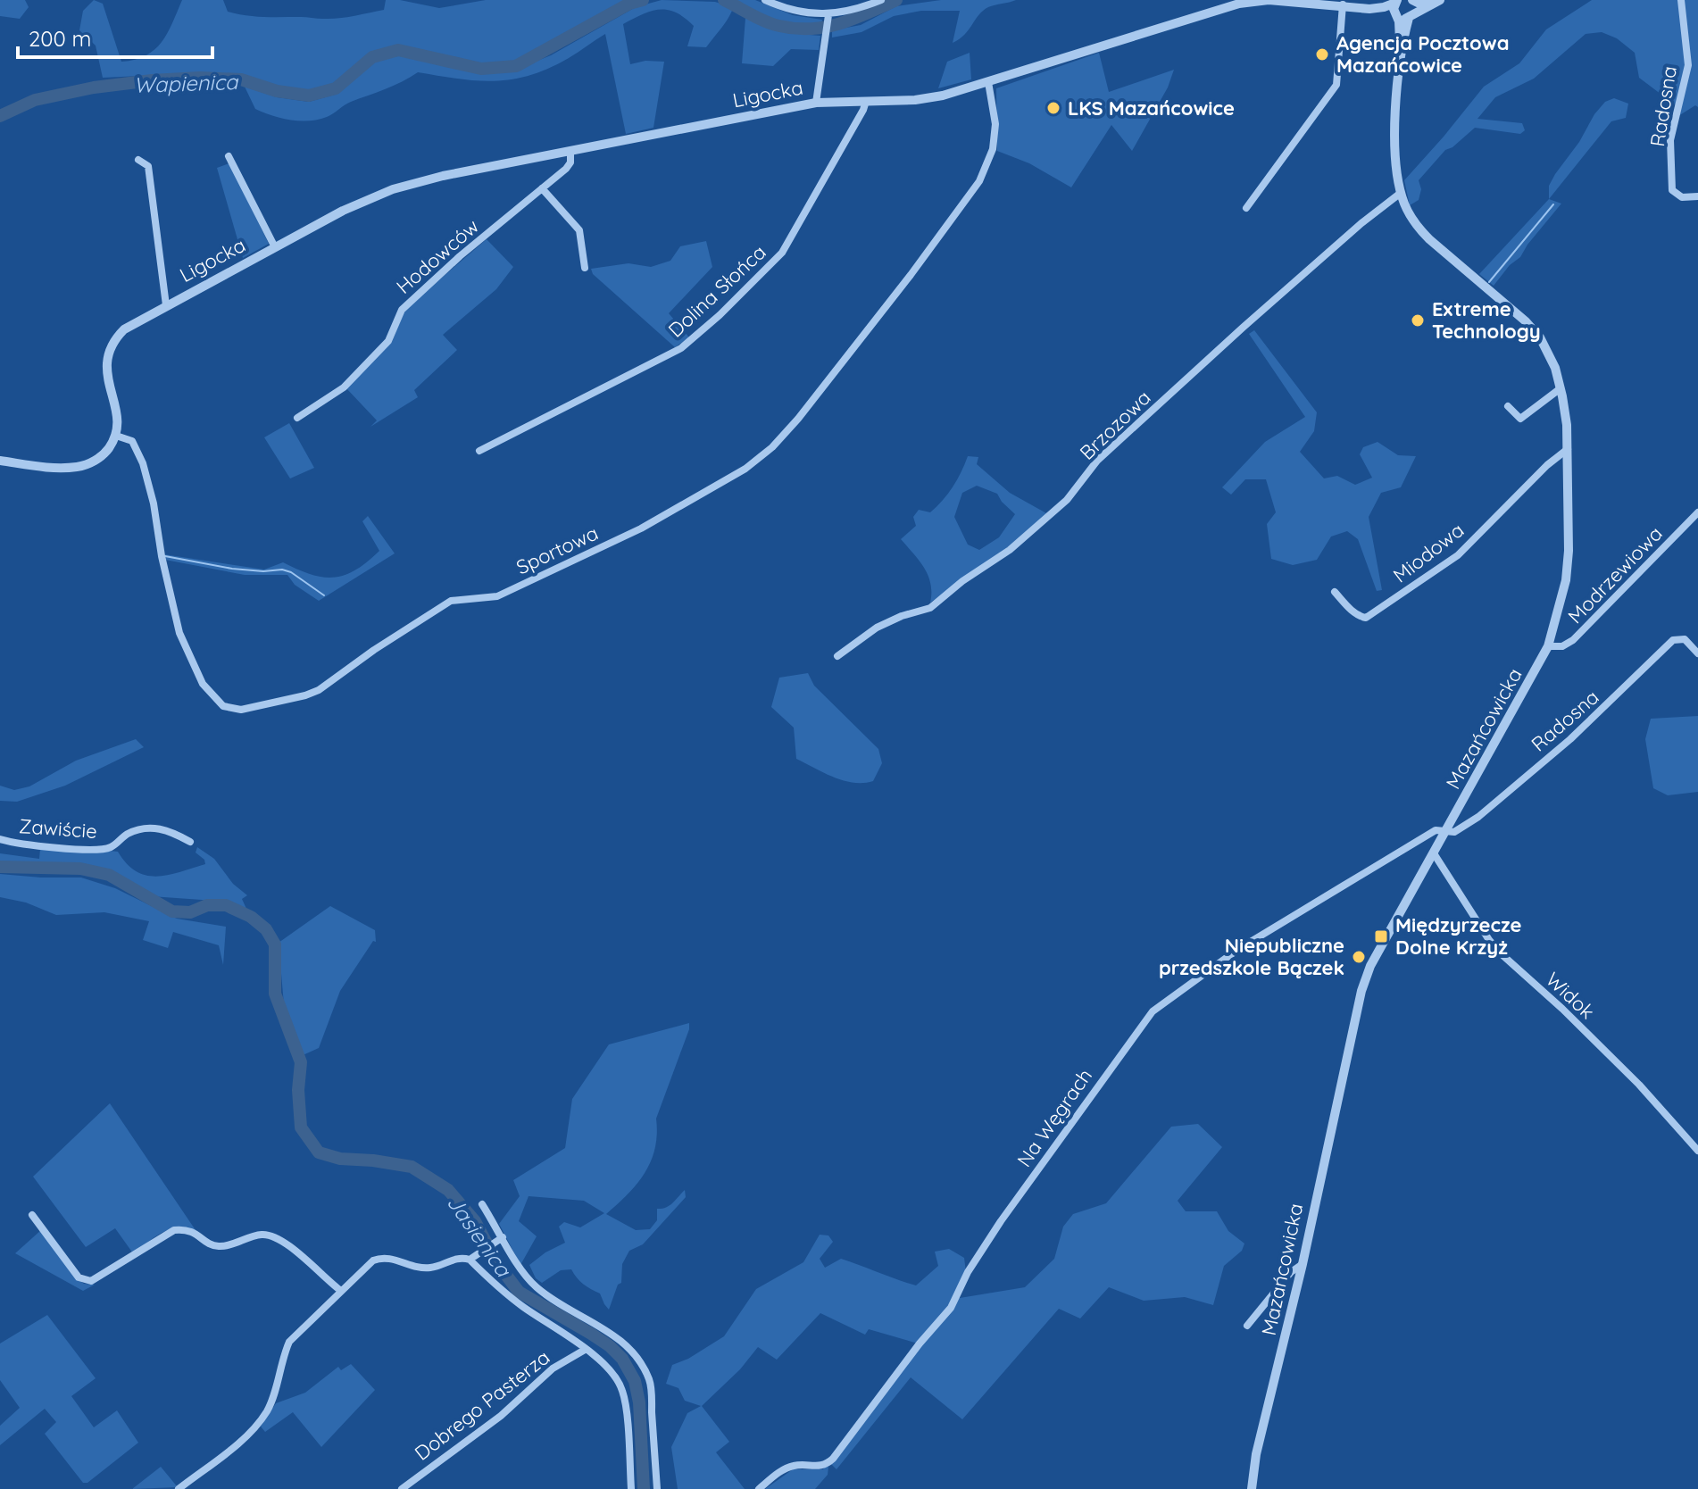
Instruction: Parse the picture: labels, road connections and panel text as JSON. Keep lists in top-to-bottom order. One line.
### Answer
{"streets":{"street":["Ligocka","Radosna","Hodowców","Dolina Słońca","Brzozowa","Sportowa","Miodowa","Modrzewiowa","Mazańcowicka","Zawiście","Widok","Na Węgrach","Dobrego Pasterza"]},"crossings":[["Ligocka","Hodowców"],["Ligocka","Dolina Słońca"],["Ligocka","Sportowa"],["Radosna","Mazańcowicka"],["Radosna","Na Węgrach"],["Brzozowa","Mazańcowicka"],["Miodowa","Mazańcowicka"],["Modrzewiowa","Mazańcowicka"],["Mazańcowicka","Widok"],["Mazańcowicka","Na Węgrach"]],"water":["Wapienica","Jasienica"],"places":{"other":["Agencja Pocztowa Mazańcowice","LKS Mazańcowice","Extreme Technology","Niepubliczne przedszkole Bączek"],"transit":["Międzyrzecze Dolne Krzyż"]},"scale_bar":"200 m"}
